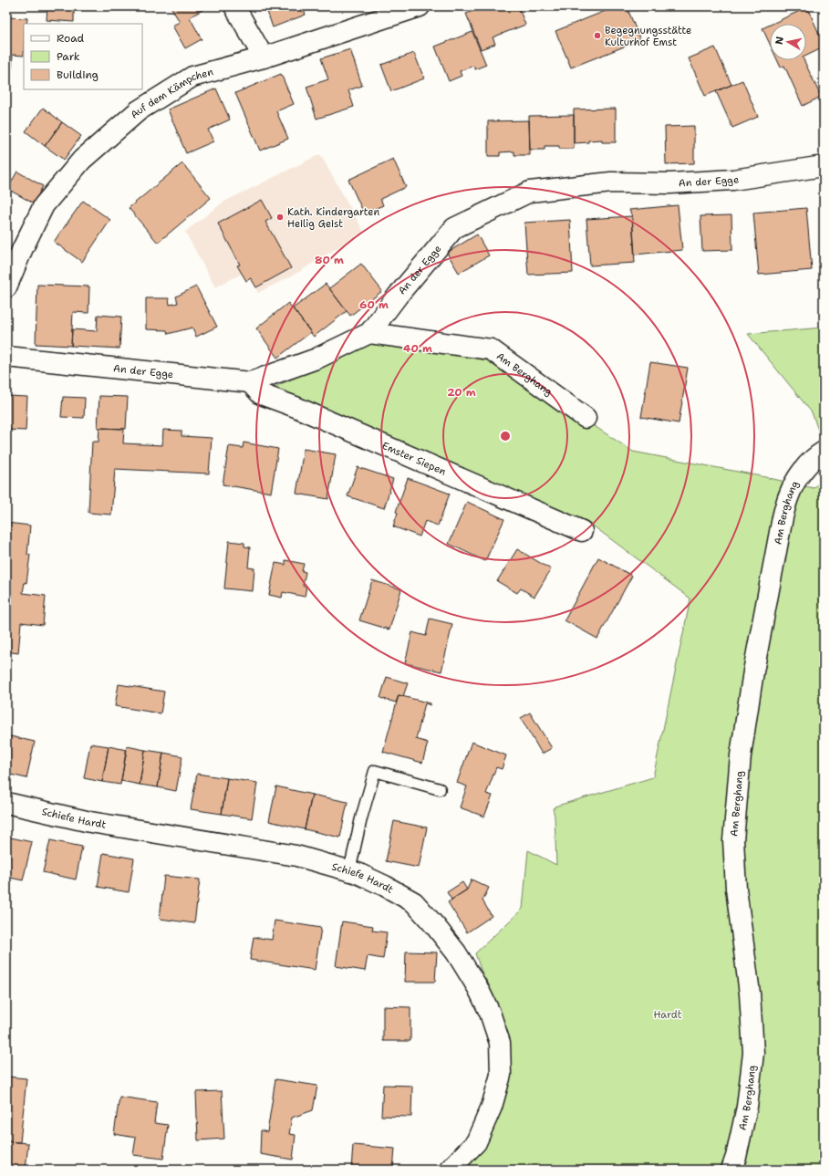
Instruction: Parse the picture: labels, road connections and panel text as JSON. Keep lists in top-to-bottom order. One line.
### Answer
{"streets":{"street":["Auf dem Kämpchen","An der Egge","Am Berghang","Emster Siepen","Schiefe Hardt"]},"crossings":[["An der Egge","Am Berghang"],["An der Egge","Emster Siepen"]],"parks":["Hardt"],"places":["Begegnungsstätte Kulturhof Emst","Kath. Kindergarten Heilig Geist"],"legend":["Road","Park","Building"],"north":"left","rings":["80 m","60 m","40 m","20 m"]}
